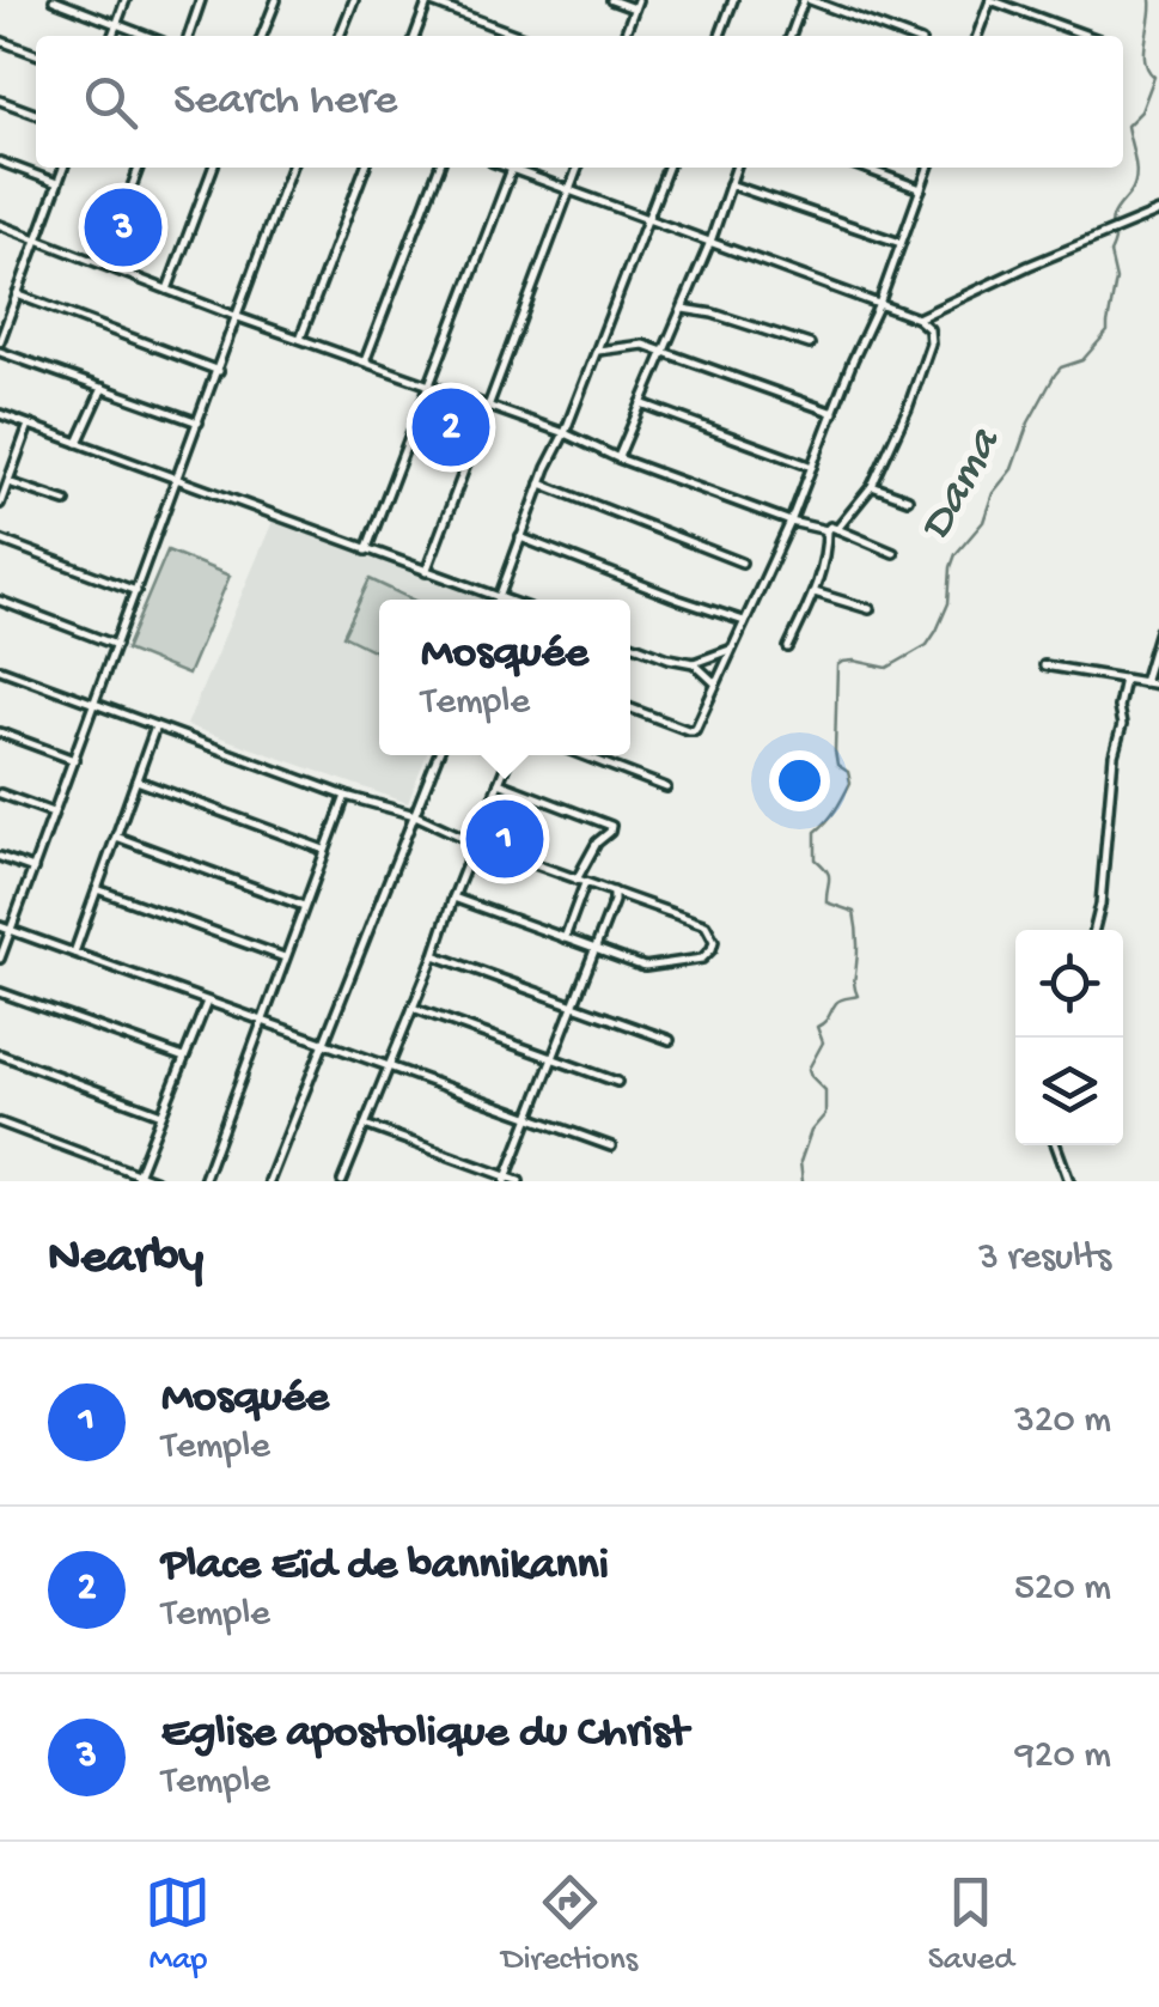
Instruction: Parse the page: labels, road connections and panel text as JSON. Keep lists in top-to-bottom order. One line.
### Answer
{"water":["Dama"],"page":{"search":"Search here","pins":["3","2","1"],"popup":["Mosquée","Temple"],"heading":["Nearby","3 results"],"list":[{"mark":"1","name":"Mosquée","note":"Temple","value":"320 m"},{"mark":"2","name":"Place Eïd de bannikanni","note":"Temple","value":"520 m"},{"mark":"3","name":"Eglise apostolique du Christ","note":"Temple","value":"920 m"}],"nav":["Map","Directions","Saved"]}}
